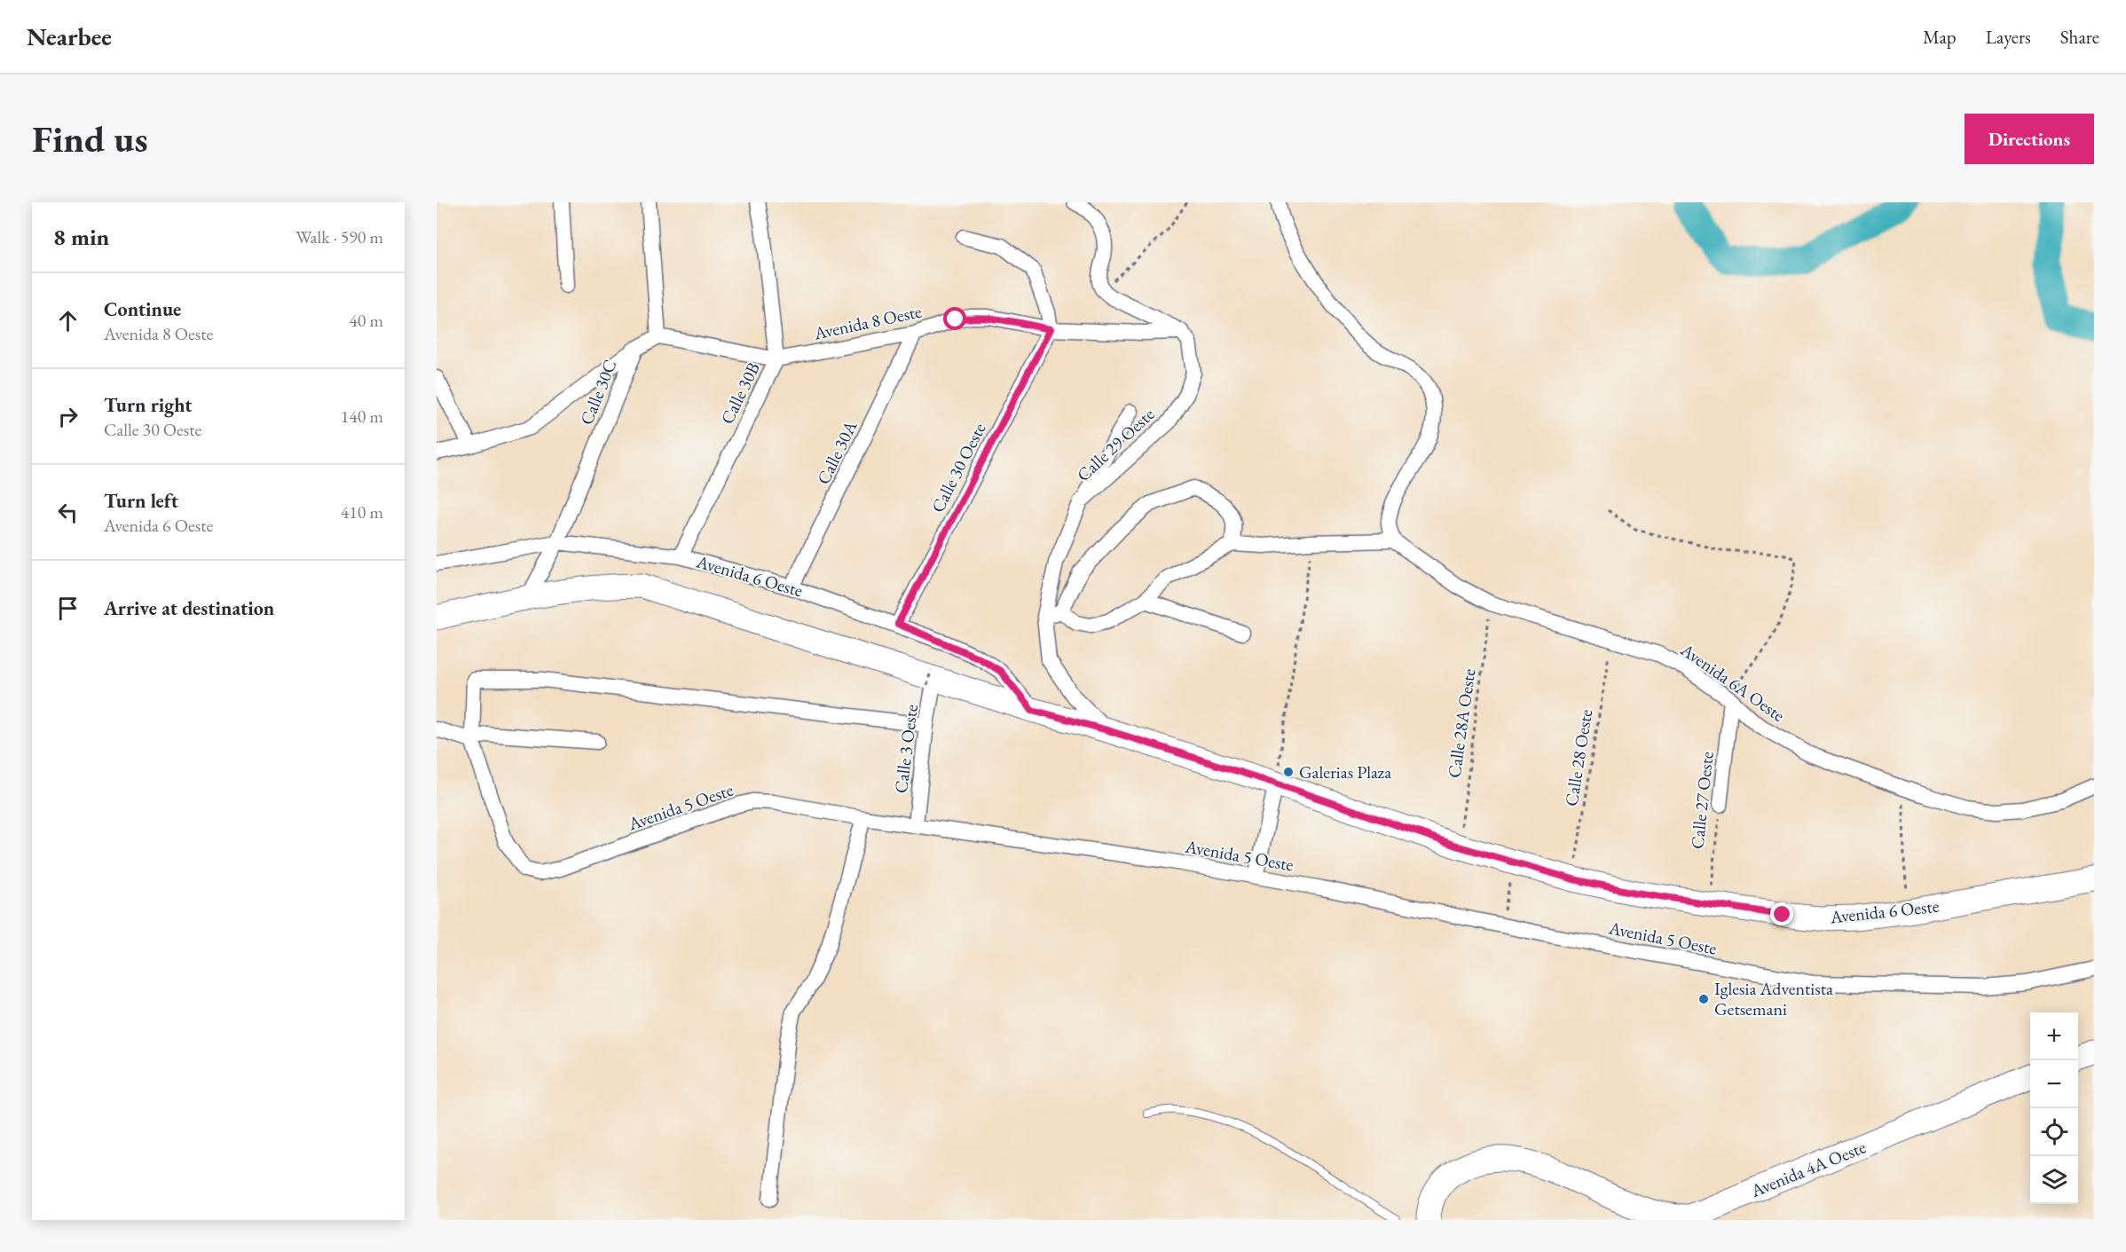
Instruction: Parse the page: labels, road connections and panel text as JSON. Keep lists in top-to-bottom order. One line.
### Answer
{"streets":{"main road":["Avenida 6 Oeste","Avenida 4A Oeste"],"street":["Avenida 8 Oeste","Calle 30C","Calle 30B","Calle 29 Oeste","Calle 30A","Calle 30 Oeste","Avenida 6A Oeste","Calle 3 Oeste","Calle 27 Oeste","Avenida 5 Oeste"],"path":["Calle 28A Oeste","Calle 28 Oeste"]},"crossings":[["Avenida 8 Oeste","Calle 30C"],["Avenida 8 Oeste","Calle 30B"],["Avenida 8 Oeste","Calle 29 Oeste"],["Avenida 8 Oeste","Calle 30A"],["Avenida 8 Oeste","Calle 30 Oeste"],["Calle 30C","Avenida 6 Oeste"],["Calle 30B","Avenida 6 Oeste"],["Calle 29 Oeste","Avenida 6 Oeste"],["Calle 30A","Avenida 6 Oeste"],["Calle 30 Oeste","Avenida 6 Oeste"],["Avenida 6 Oeste","Calle 28A Oeste"],["Avenida 6 Oeste","Calle 3 Oeste"],["Avenida 6 Oeste","Calle 28 Oeste"],["Avenida 6 Oeste","Calle 27 Oeste"],["Avenida 6A Oeste","Calle 28A Oeste"],["Avenida 6A Oeste","Calle 28 Oeste"],["Avenida 6A Oeste","Calle 27 Oeste"],["Calle 3 Oeste","Avenida 5 Oeste"]],"places":["Galerias Plaza","Iglesia Adventista Getsemani"],"page":{"header":"Nearbee","nav":["Map","Layers","Share"],"buttons":"Directions","title":"Find us","heading":["8 min","Walk · 590 m"],"list":[["Continue","Avenida 8 Oeste","40 m"],["Turn right","Calle 30 Oeste","140 m"],["Turn left","Avenida 6 Oeste","410 m"],"Arrive at destination"],"map_buttons":["+","−"]}}
